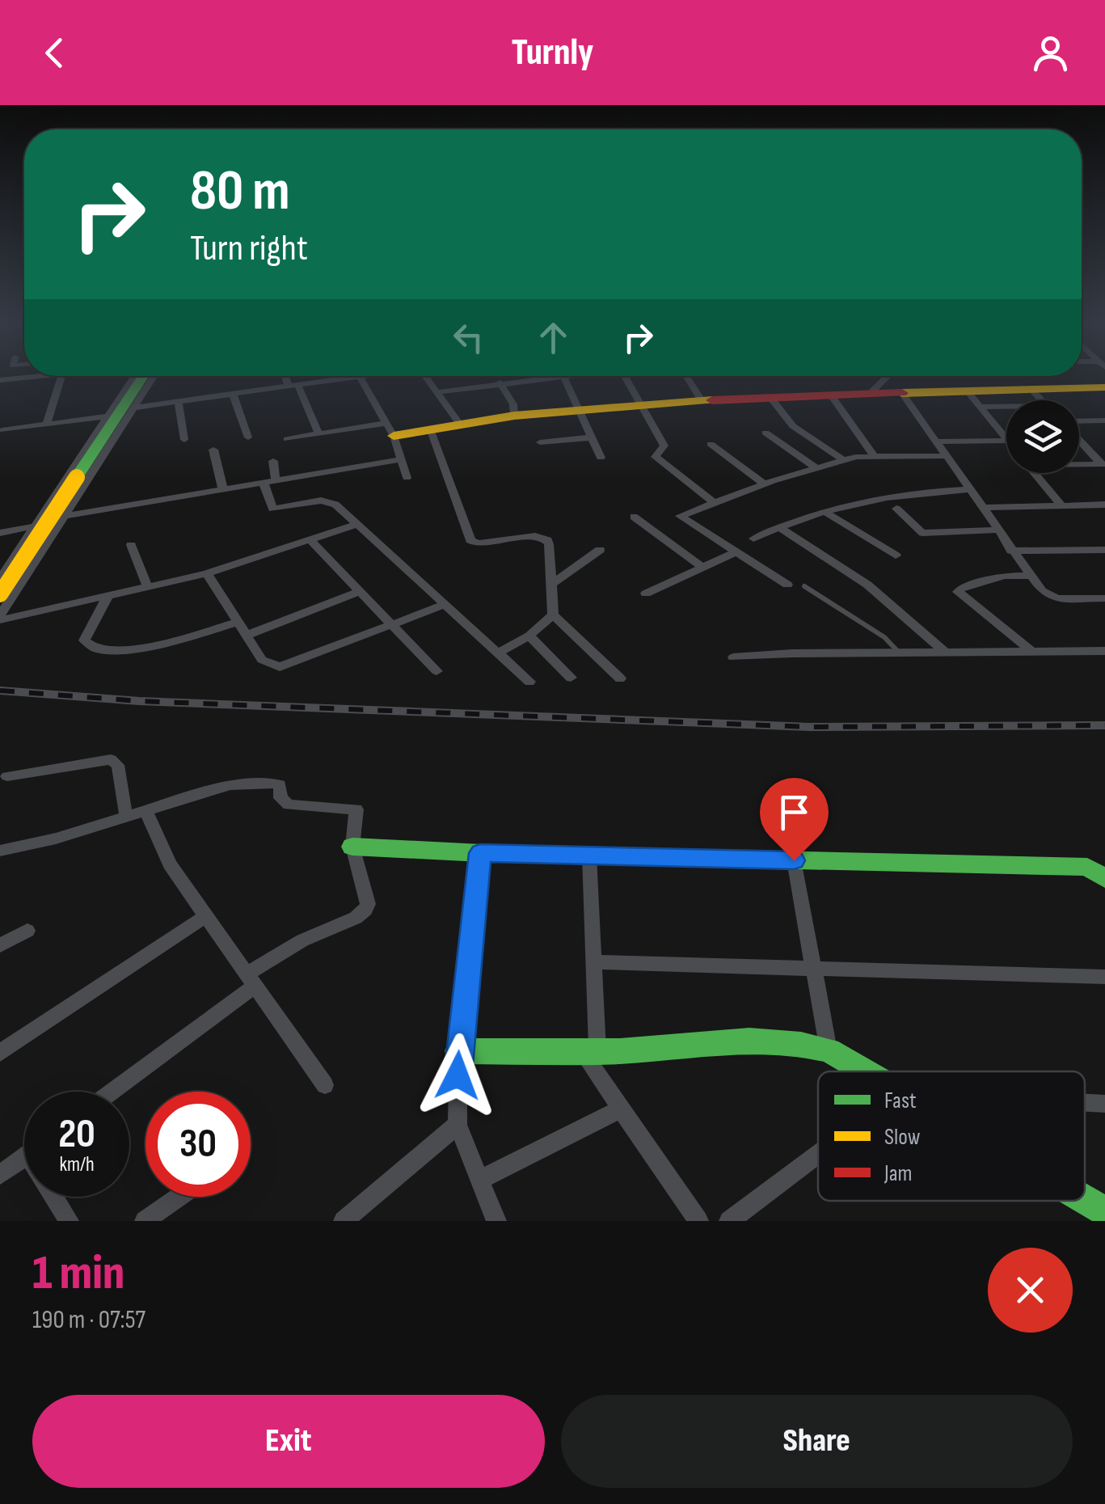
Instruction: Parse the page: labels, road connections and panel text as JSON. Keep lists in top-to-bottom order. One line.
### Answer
{"legend":["Fast","Slow","Jam"],"page":{"header":"Turnly","turn":["80 m","Turn right"],"speed":"20 km/h","limit":"30","heading":["1 min","190 m · 07:57"],"buttons":["Exit","Share"]}}
